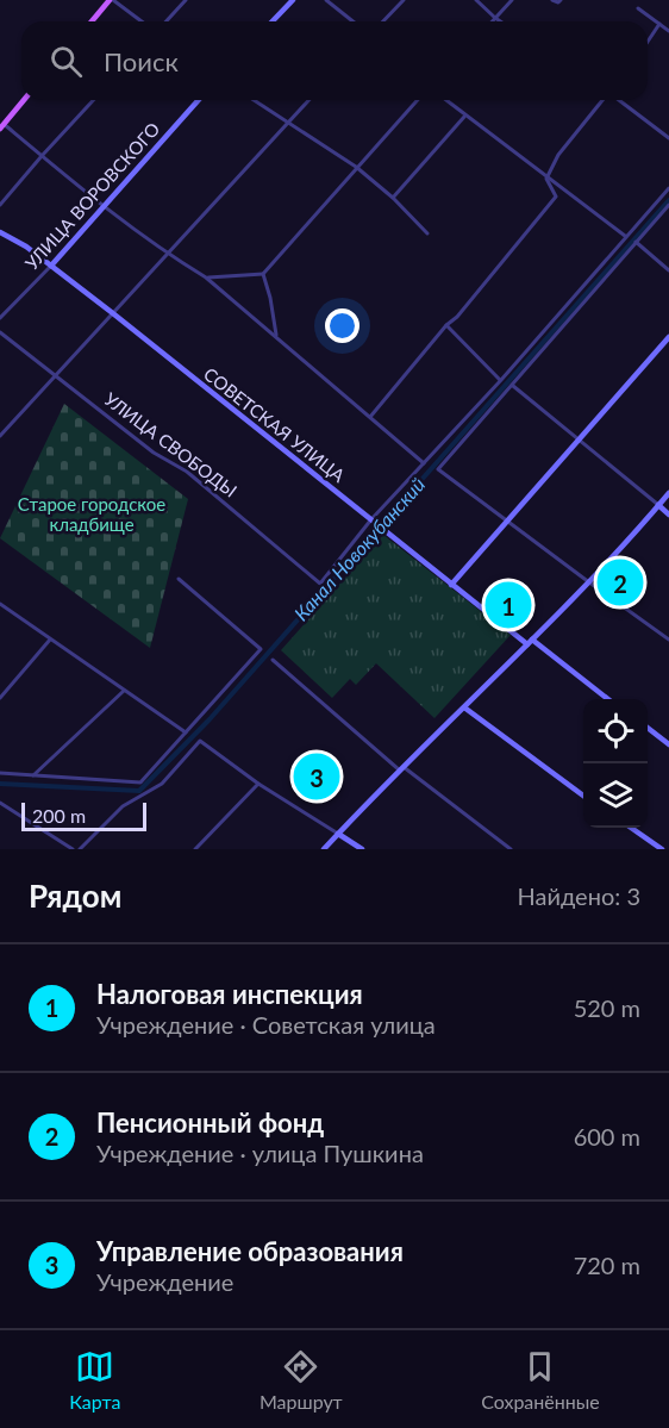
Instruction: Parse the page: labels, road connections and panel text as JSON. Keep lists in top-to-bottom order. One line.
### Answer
{"streets":{"main road":["УЛИЦА ВОРОВСКОГО","СОВЕТСКАЯ УЛИЦА"],"street":["УЛИЦА СВОБОДЫ"]},"crossings":[["УЛИЦА ВОРОВСКОГО","СОВЕТСКАЯ УЛИЦА"],["СОВЕТСКАЯ УЛИЦА","УЛИЦА СВОБОДЫ"]],"water":["Канал Новокубанский"],"parks":["Старое городское кладбище"],"scale_bar":"200 m","page":{"search":"Поиск","pins":["2","1","3"],"scale":"200 m","heading":["Рядом","Найдено: 3"],"list":[{"mark":"1","name":"Налоговая инспекция","note":"Учреждение · Советская улица","value":"520 m"},{"mark":"2","name":"Пенсионный фонд","note":"Учреждение · улица Пушкина","value":"600 m"},{"mark":"3","name":"Управление образования","note":"Учреждение","value":"720 m"}],"nav":["Карта","Маршрут","Сохранённые"]}}
